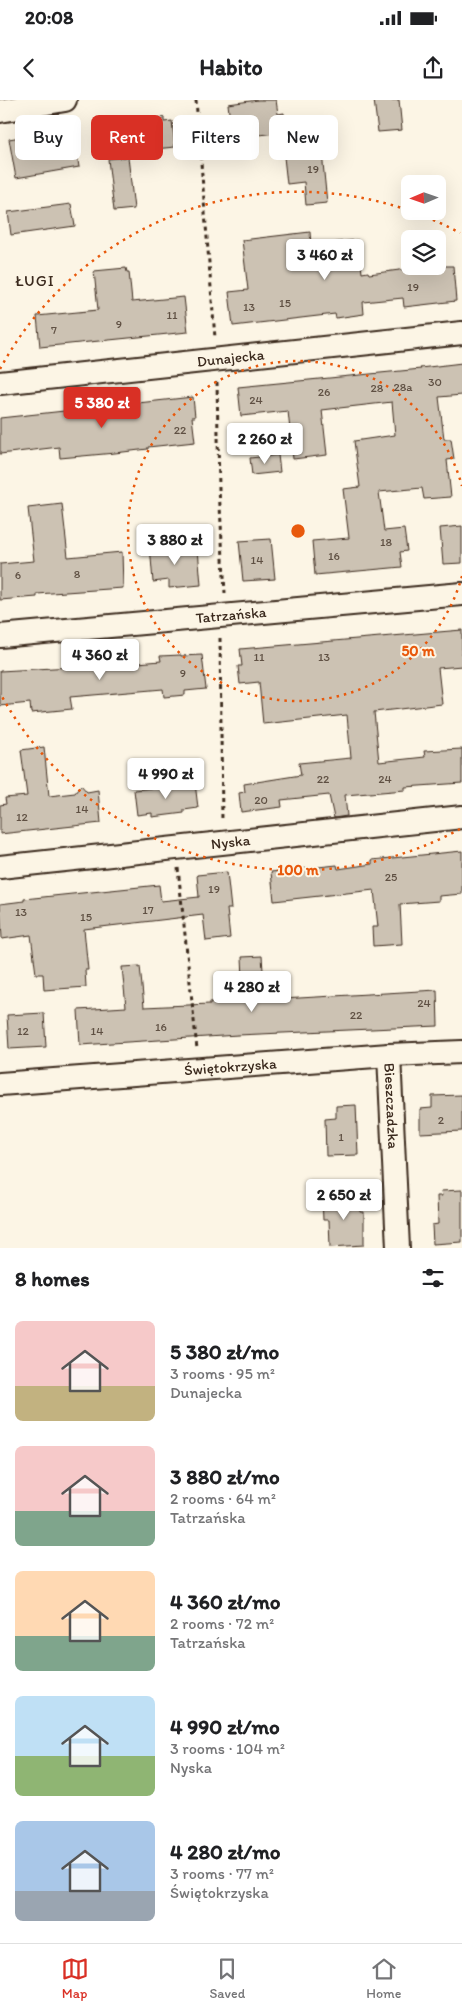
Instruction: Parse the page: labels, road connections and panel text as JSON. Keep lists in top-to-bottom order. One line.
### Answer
{"streets":{"street":["Dunajecka","Tatrzańska","Nyska","Świętokrzyska","Bieszczadzka"]},"crossings":[["Świętokrzyska","Bieszczadzka"]],"districts":["ŁUGI"],"house_numbers":["19","19","15","13","11","9","7","30","28a","28","26","24","22","18","16","14","8","6","11","13","9","22","24","20","14","12","25","19","17","13","15","24","22","16","12","14","2","1"],"north":"left","page":{"status":"20:08","header":"Habito","chip":["Buy","Rent","Filters","New"],"price":["3 460 zł","5 380 zł","2 260 zł","3 880 zł","4 360 zł","4 990 zł","4 280 zł","2 650 zł"],"heading":"8 homes","list":[{"name":"5 380 zł/mo","note":"3 rooms · 95 m² · Dunajecka"},{"name":"3 880 zł/mo","note":"2 rooms · 64 m² · Tatrzańska"},{"name":"4 360 zł/mo","note":"2 rooms · 72 m² · Tatrzańska"},{"name":"4 990 zł/mo","note":"3 rooms · 104 m² · Nyska"},{"name":"4 280 zł/mo","note":"3 rooms · 77 m² · Świętokrzyska"}],"tabs":["Map","Saved","Home"]},"rings":["50 m","100 m"]}
